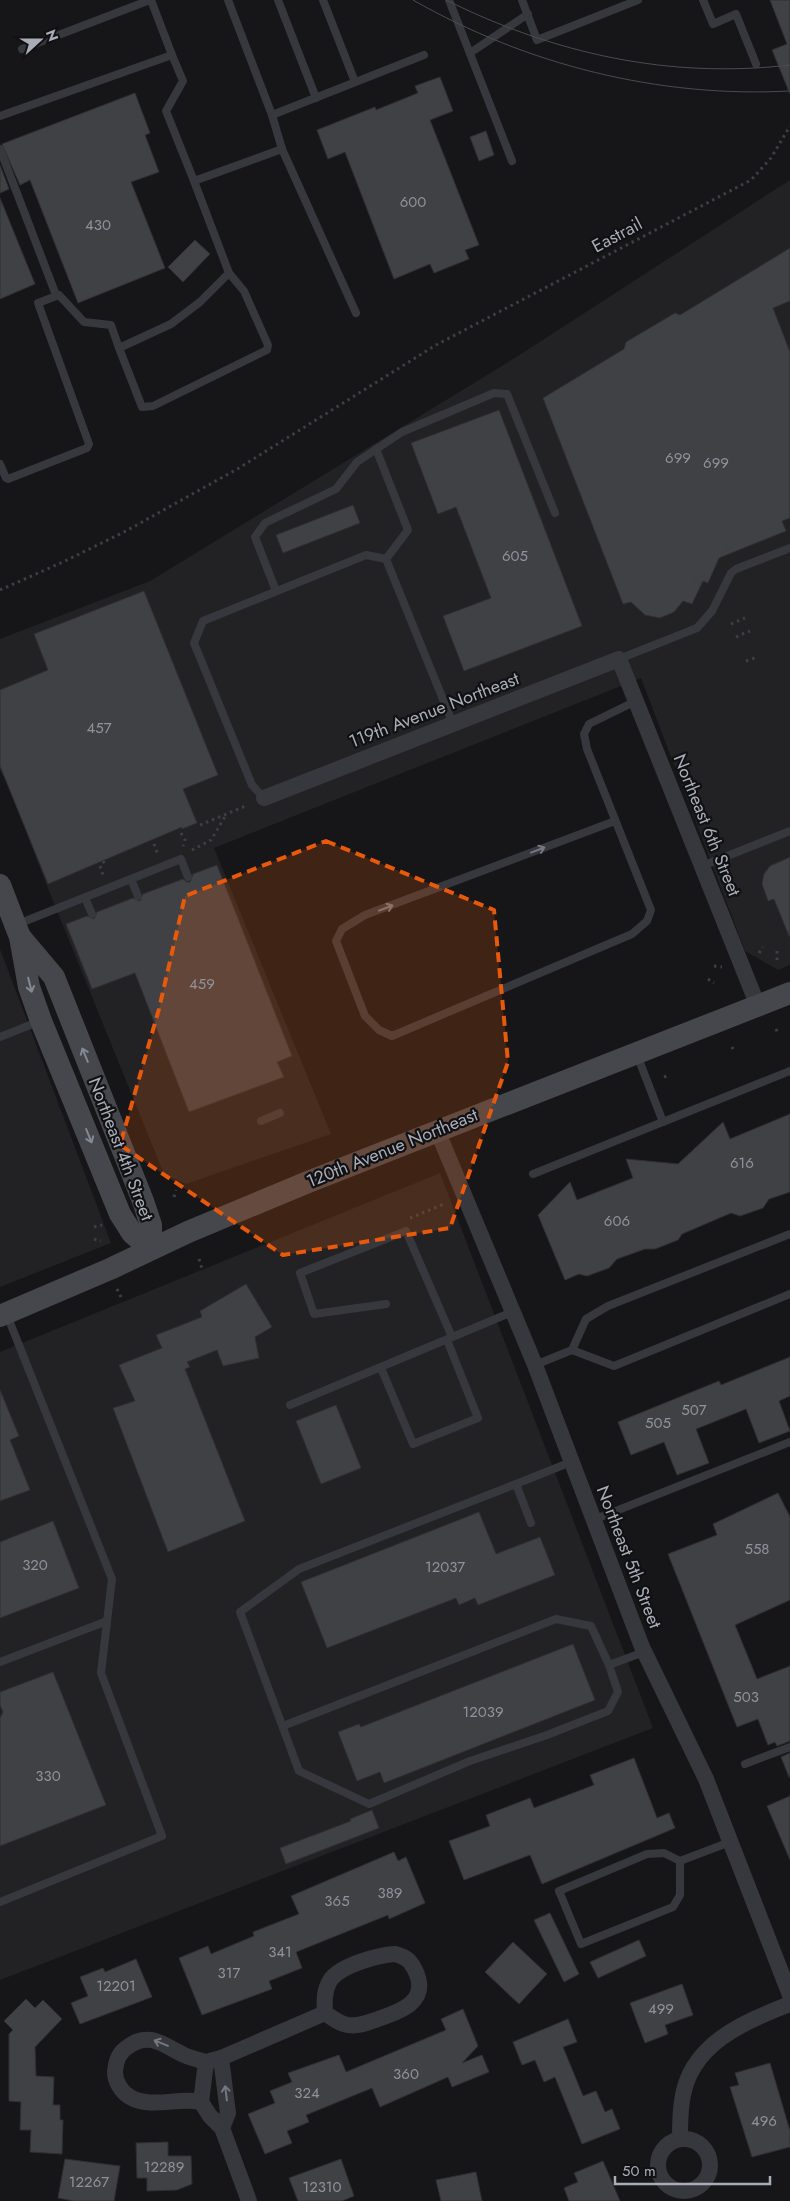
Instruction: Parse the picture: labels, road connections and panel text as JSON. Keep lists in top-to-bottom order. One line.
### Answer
{"streets":{"main road":["120th Avenue Northeast","Northeast 4th Street"],"street":["119th Avenue Northeast","Northeast 6th Street","Northeast 5th Street"],"path":["Eastrail"]},"crossings":[["119th Avenue Northeast","Northeast 6th Street"],["Northeast 6th Street","120th Avenue Northeast"],["120th Avenue Northeast","Northeast 4th Street"],["120th Avenue Northeast","Northeast 5th Street"]],"house_numbers":["600","430","699","699","605","457","459","616","606","507","505","558","320","12037","503","12039","330","389","365","341","317","12201","499","360","324","496","12289","12267","12310"],"scale_bar":"50 m","north":"right"}
